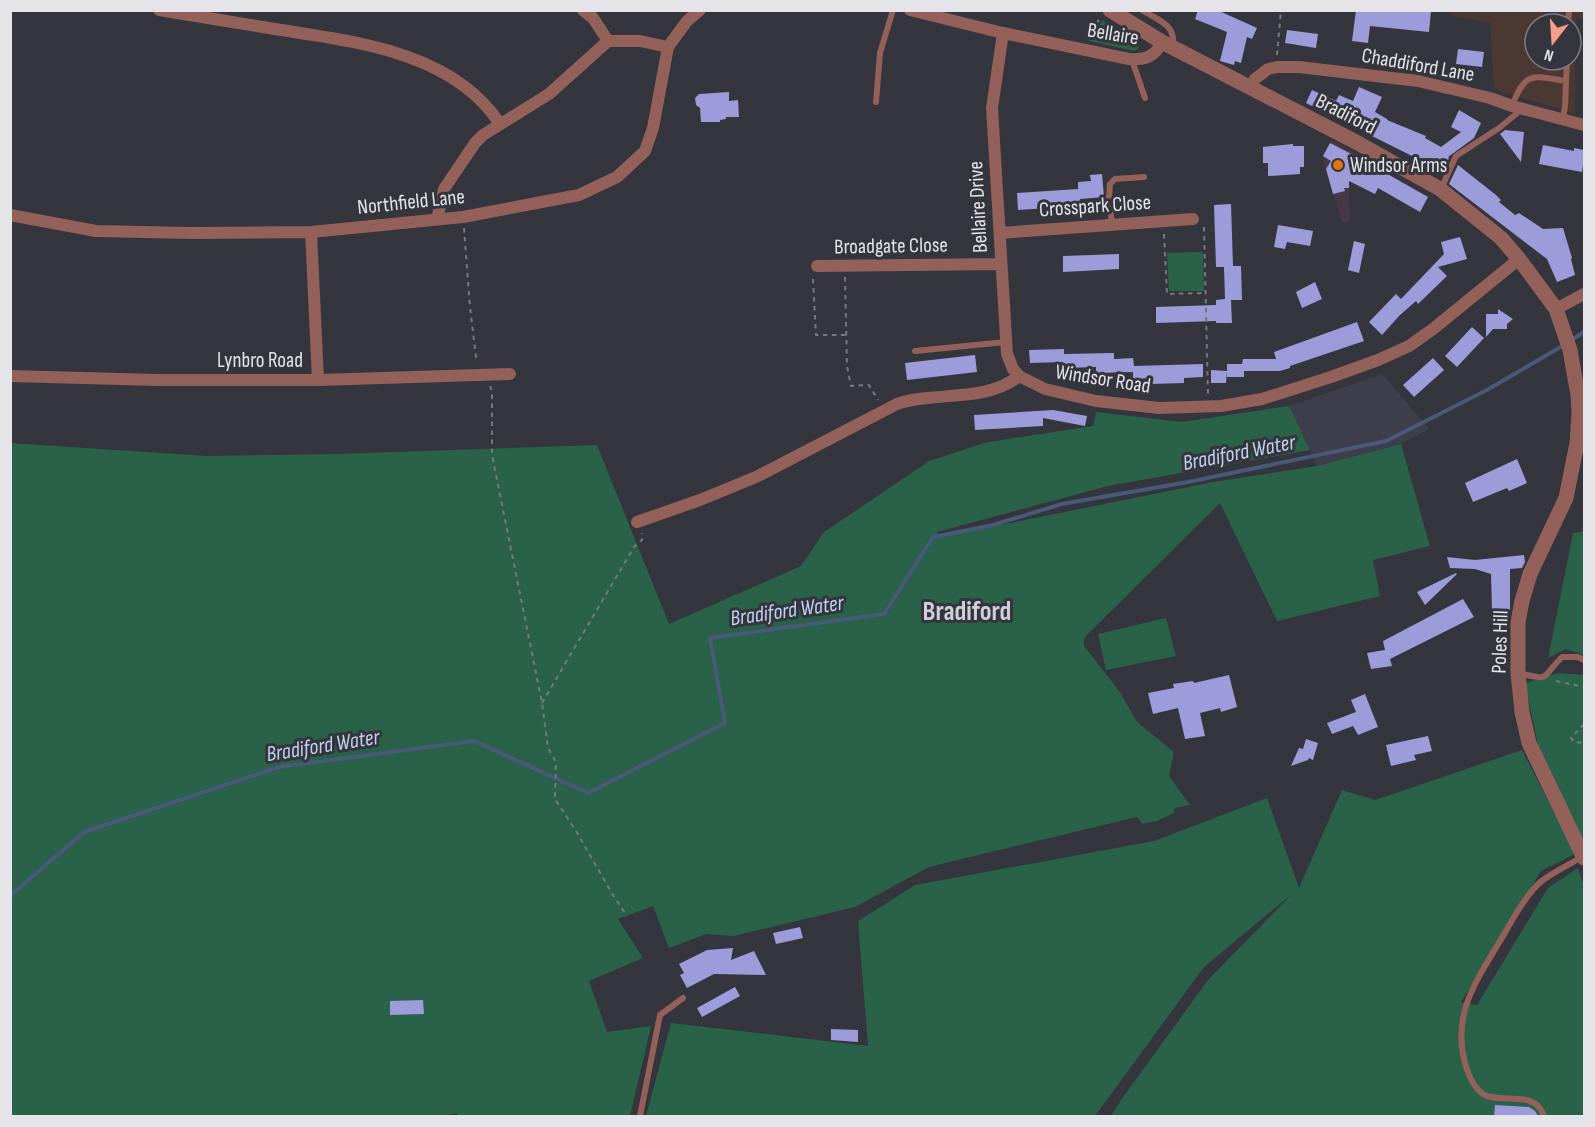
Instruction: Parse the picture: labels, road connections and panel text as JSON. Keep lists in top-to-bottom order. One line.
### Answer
{"streets":{"street":["Bellaire","Chaddiford Lane","Bradiford","Northfield Lane","Crosspark Close","Bellaire Drive","Broadgate Close","Lynbro Road","Windsor Road","Poles Hill"]},"crossings":[["Bellaire","Bradiford"],["Bellaire","Bellaire Drive"],["Bradiford","Windsor Road"],["Bradiford","Poles Hill"],["Crosspark Close","Bellaire Drive"],["Bellaire Drive","Broadgate Close"],["Bellaire Drive","Windsor Road"]],"districts":["Bradiford"],"water":["Bradiford Water"],"places":["Windsor Arms"],"north":"bottom"}
